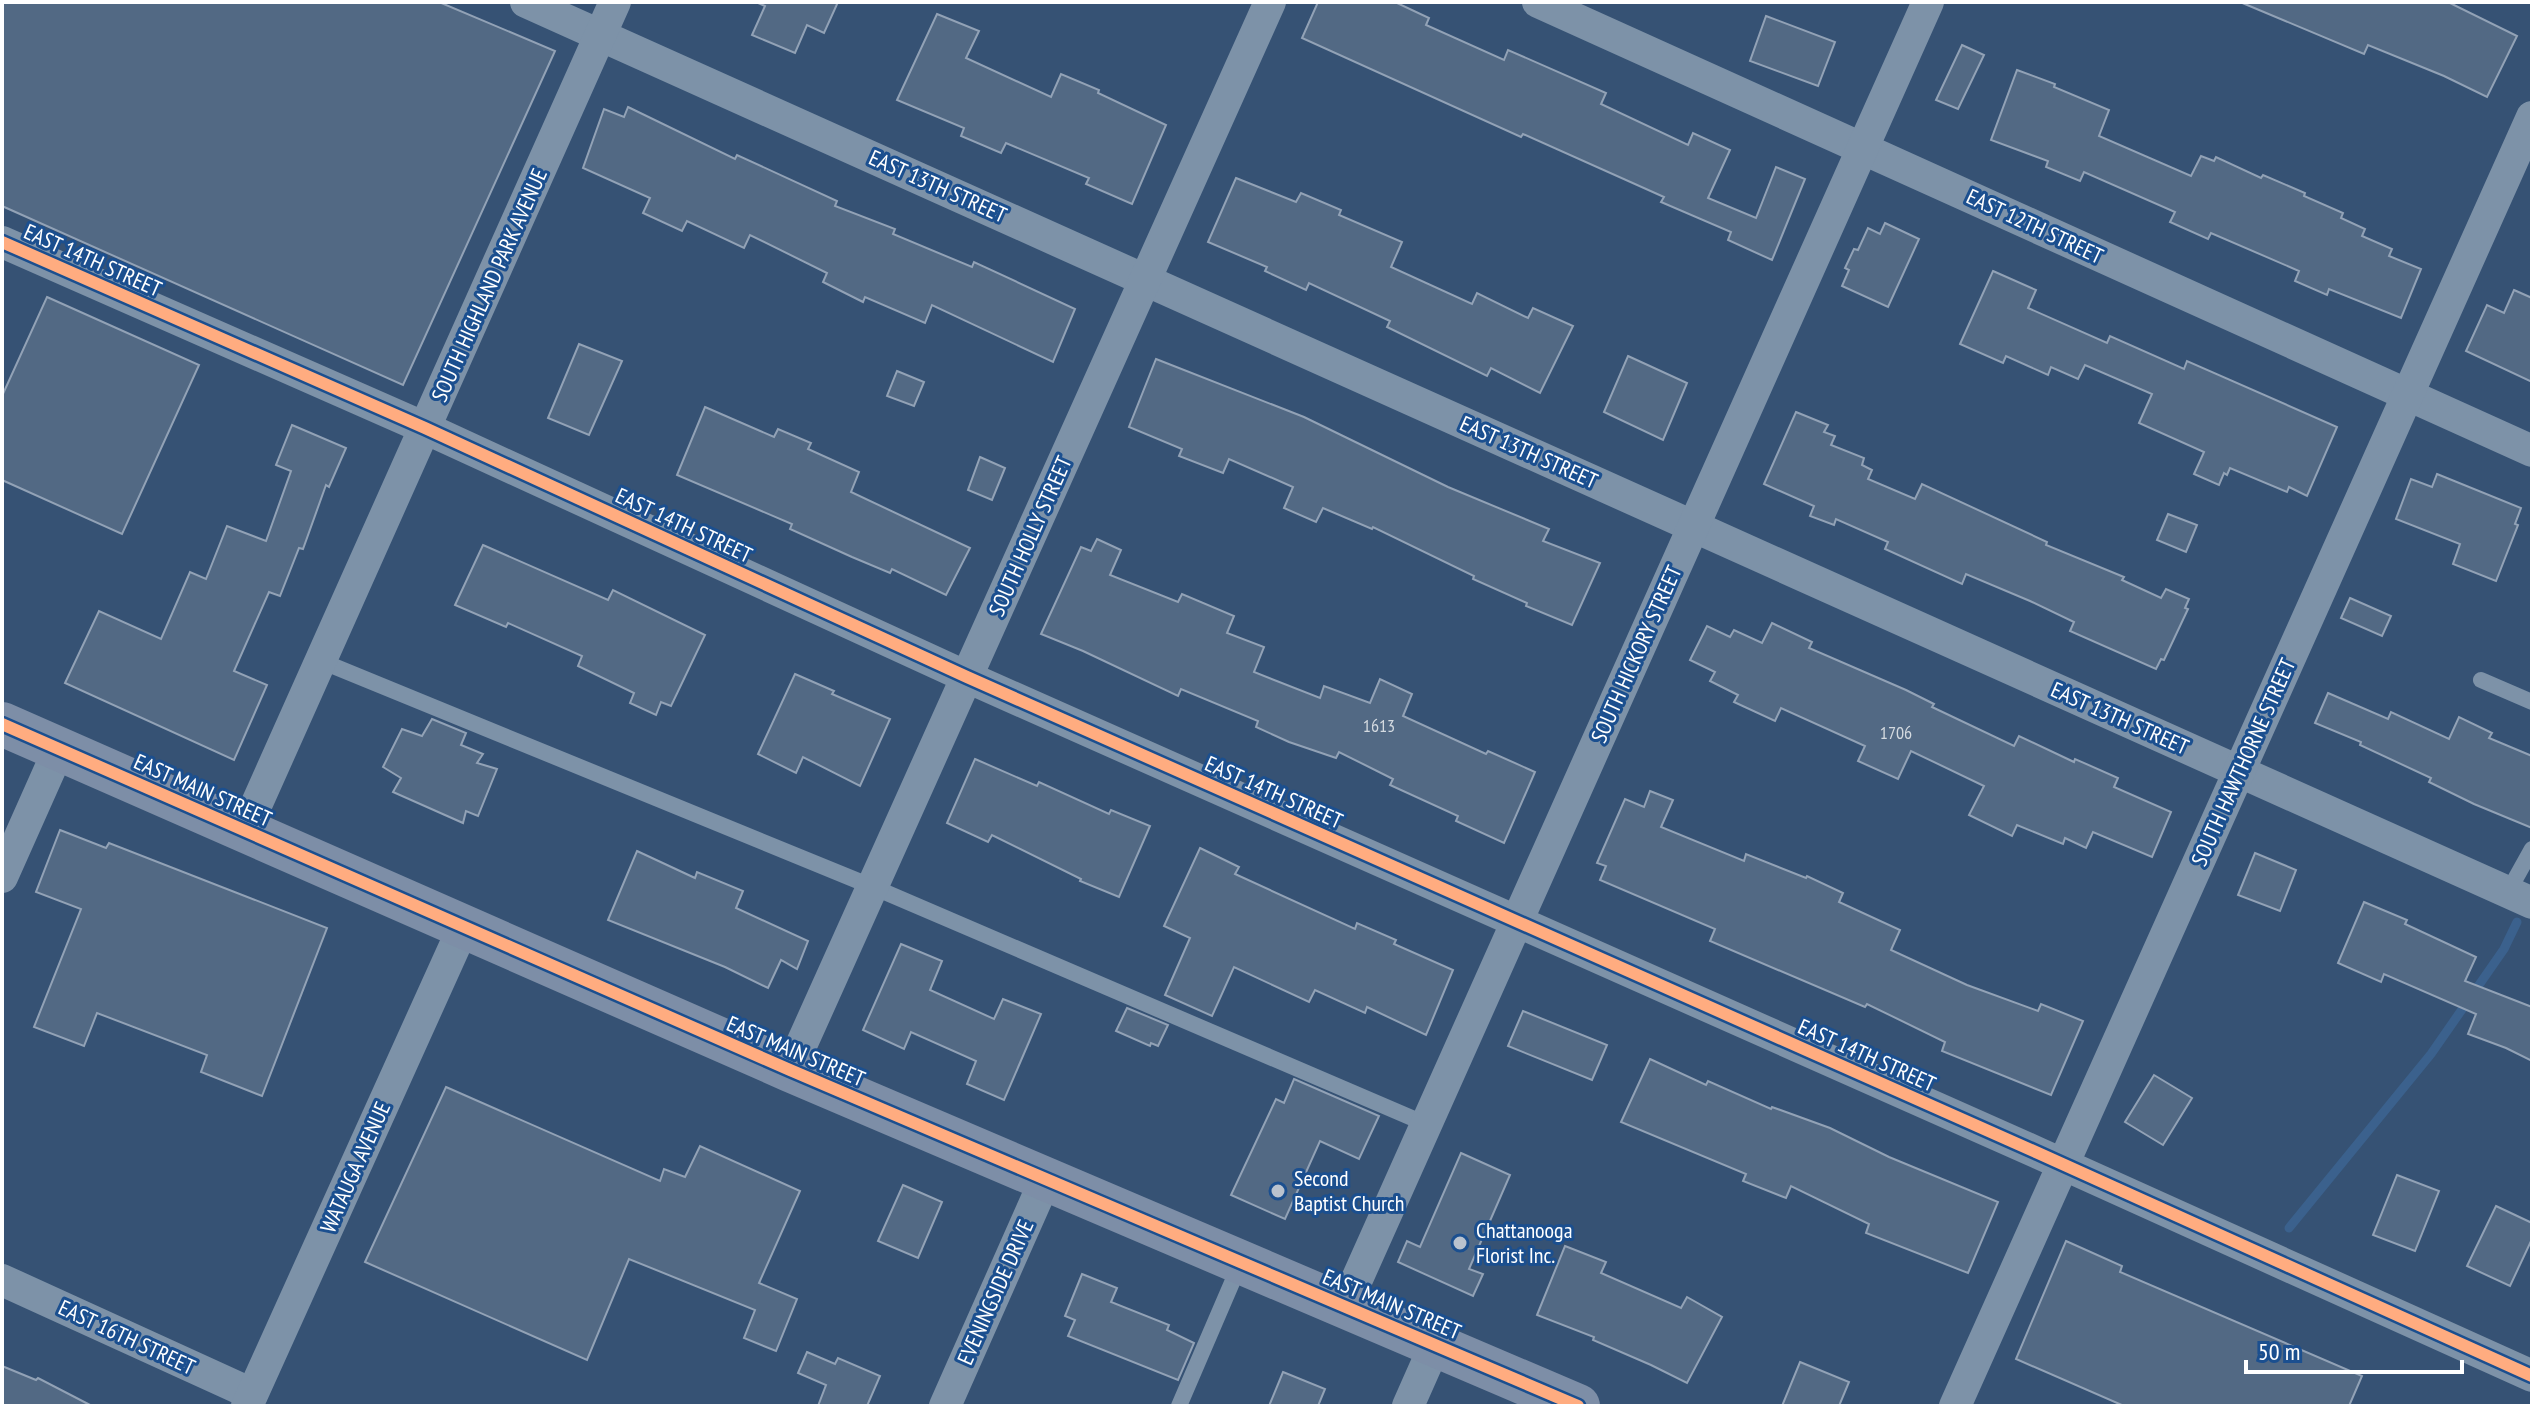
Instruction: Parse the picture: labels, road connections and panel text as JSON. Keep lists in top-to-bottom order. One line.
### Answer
{"streets":{"main road":["EAST MAIN STREET"],"street":["EAST 13TH STREET","EAST 12TH STREET","EAST 14TH STREET","SOUTH HIGHLAND PARK AVENUE","SOUTH HOLLY STREET","SOUTH HICKORY STREET","SOUTH HAWTHORNE STREET","WATAUGA AVENUE","EVENINGSIDE DRIVE","EAST 16TH STREET"]},"crossings":[["EAST 13TH STREET","SOUTH HIGHLAND PARK AVENUE"],["EAST 13TH STREET","SOUTH HOLLY STREET"],["EAST 13TH STREET","SOUTH HICKORY STREET"],["EAST 13TH STREET","SOUTH HAWTHORNE STREET"],["EAST 12TH STREET","SOUTH HICKORY STREET"],["EAST 12TH STREET","SOUTH HAWTHORNE STREET"],["EAST 14TH STREET","SOUTH HIGHLAND PARK AVENUE"],["EAST 14TH STREET","SOUTH HOLLY STREET"],["EAST 14TH STREET","SOUTH HICKORY STREET"],["EAST 14TH STREET","SOUTH HAWTHORNE STREET"],["SOUTH HIGHLAND PARK AVENUE","EAST MAIN STREET"],["SOUTH HOLLY STREET","EAST MAIN STREET"],["SOUTH HICKORY STREET","EAST MAIN STREET"],["EAST MAIN STREET","WATAUGA AVENUE"],["EAST MAIN STREET","EVENINGSIDE DRIVE"],["WATAUGA AVENUE","EAST 16TH STREET"]],"places":["Second Baptist Church","Chattanooga Florist Inc."],"house_numbers":["1613","1706"],"scale_bar":"50 m"}
